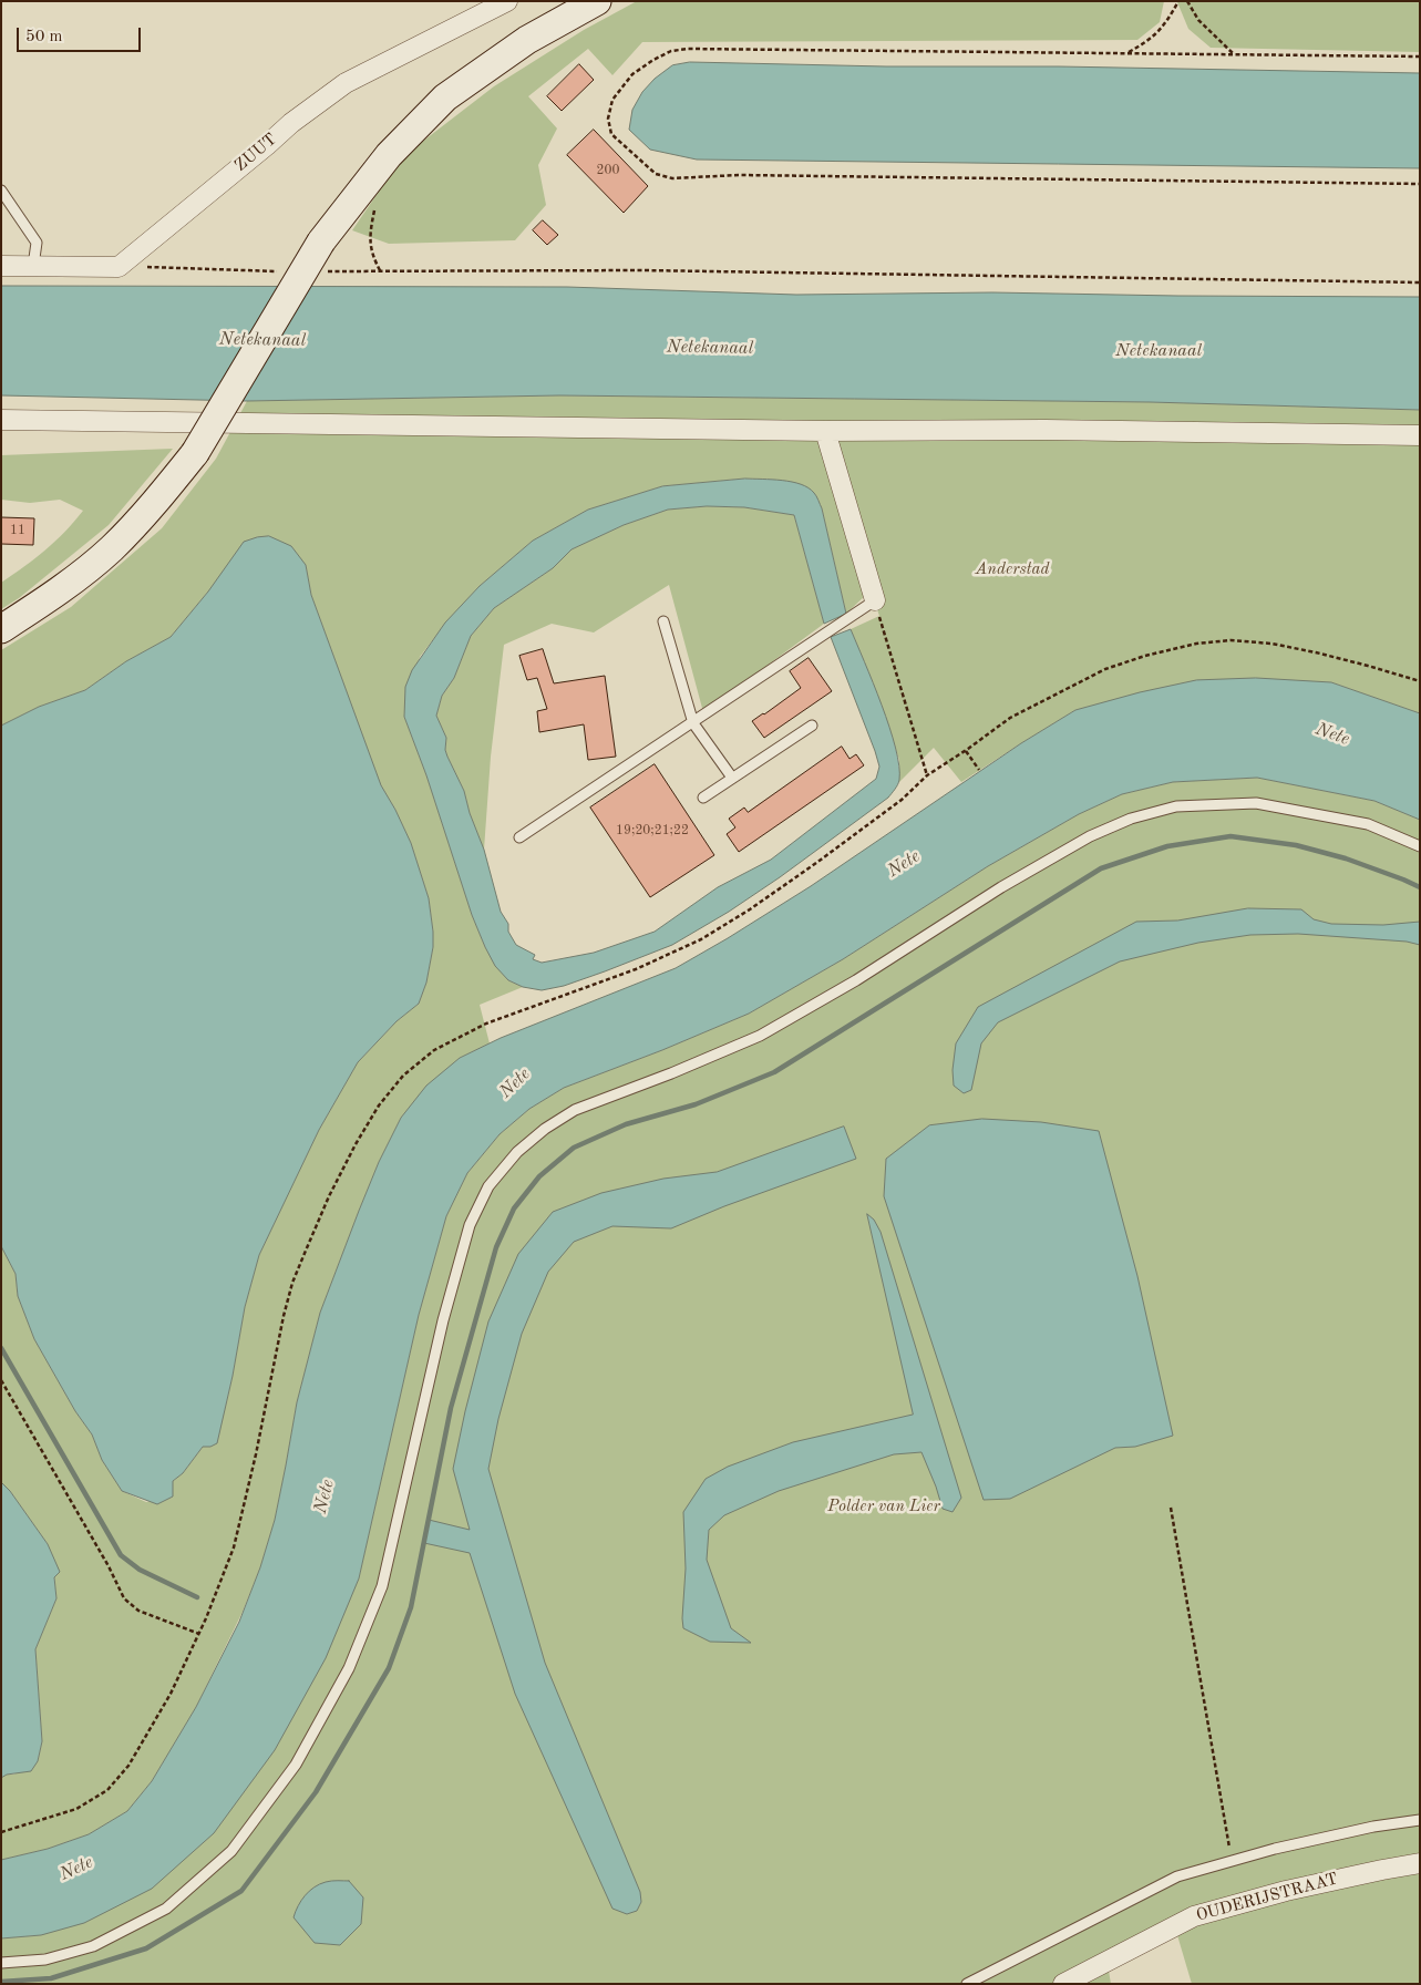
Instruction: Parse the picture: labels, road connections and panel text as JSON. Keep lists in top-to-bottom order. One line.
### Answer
{"streets":{"street":["ZUUT","OUDERIJSTRAAT"]},"water":["Netekanaal","Nete"],"parks":["Anderstad","Polder van Lier"],"house_numbers":["200","11","19;20;21;22"],"scale_bar":"50 m"}
